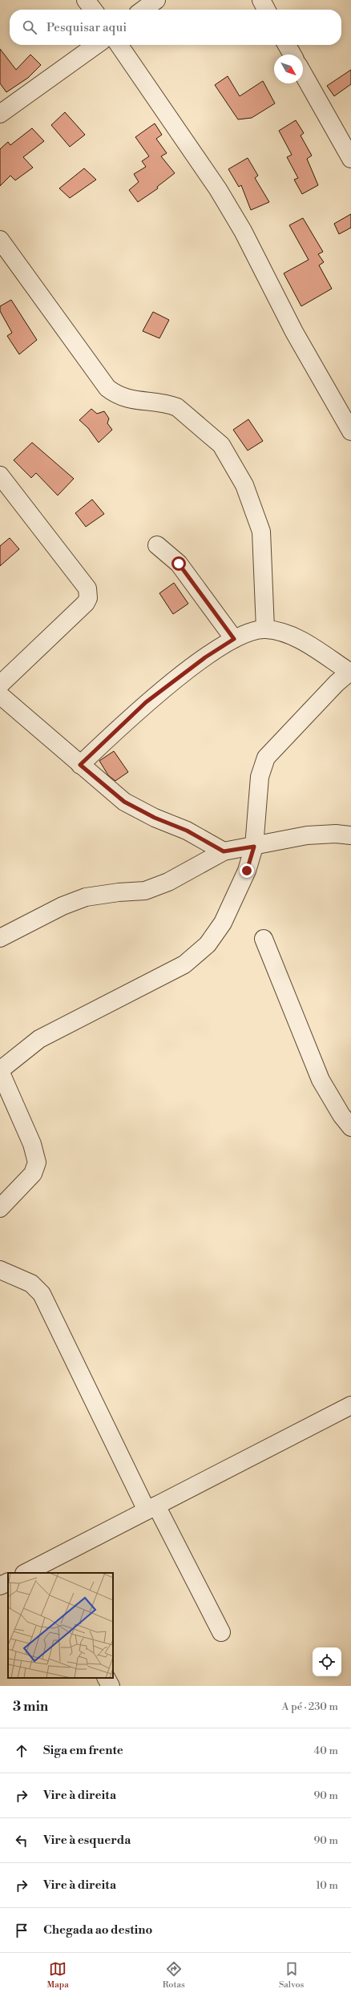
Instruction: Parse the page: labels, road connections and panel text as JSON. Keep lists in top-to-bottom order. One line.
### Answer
{"north":"bottom right","page":{"search":"Pesquisar aqui","heading":["3 min","A pé · 230 m"],"list":[["Siga em frente","40 m"],["Vire à direita","90 m"],["Vire à esquerda","90 m"],["Vire à direita","10 m"],"Chegada ao destino"],"nav":["Mapa","Rotas","Salvos"]}}
